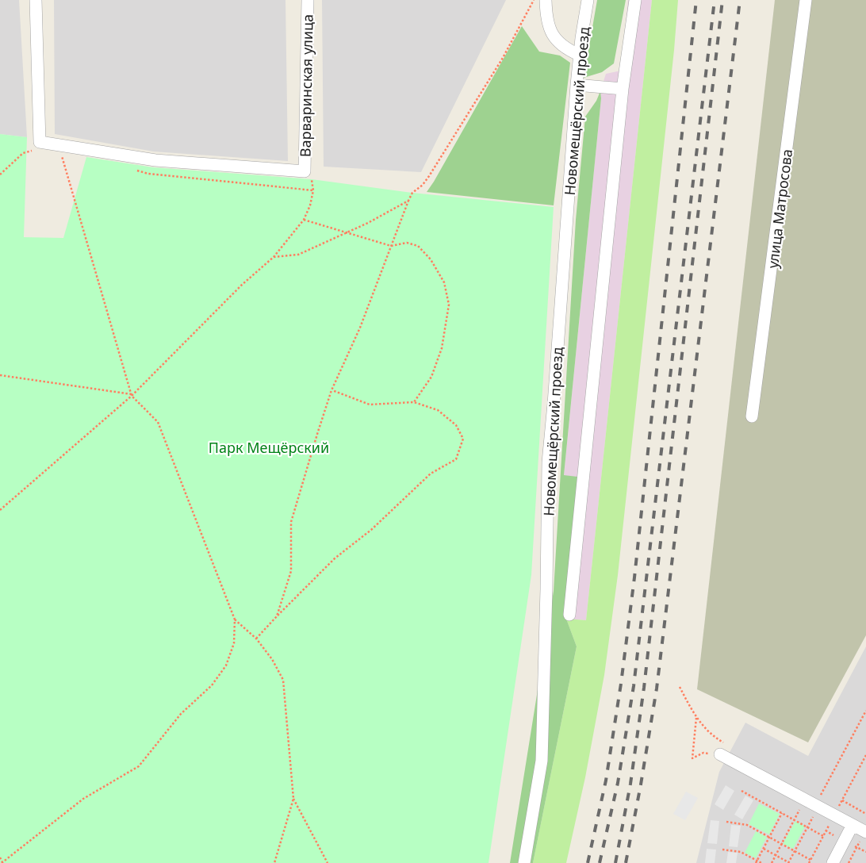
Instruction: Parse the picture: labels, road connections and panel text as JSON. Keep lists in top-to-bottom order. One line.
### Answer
{"streets":{"street":["Варваринская улица","Новомещёрский проезд","улица Матросова"]},"parks":["Парк Мещёрский"]}
